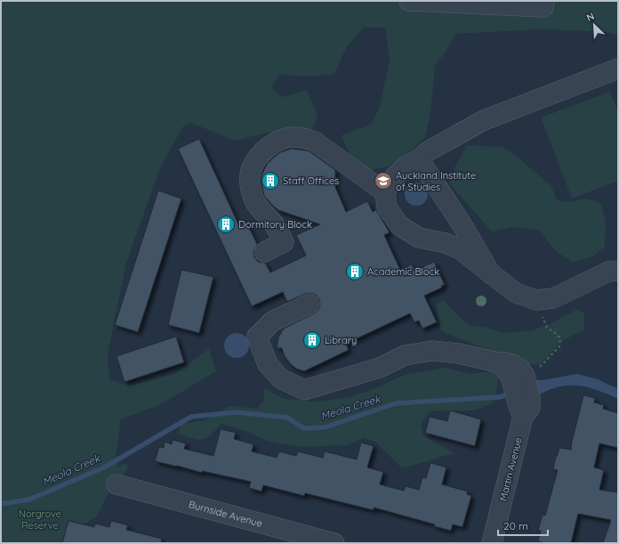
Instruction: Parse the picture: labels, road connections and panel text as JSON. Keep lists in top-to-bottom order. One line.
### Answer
{"streets":{"street":["Martin Avenue","Burnside Avenue"]},"water":["Meola Creek"],"parks":["Norgrove Reserve"],"places":{"building":["Staff Offices","Dormitory Block","Academic Block","Library"],"school or university":["Auckland Institute of Studies"]},"scale_bar":"20 m","north":"top left"}
